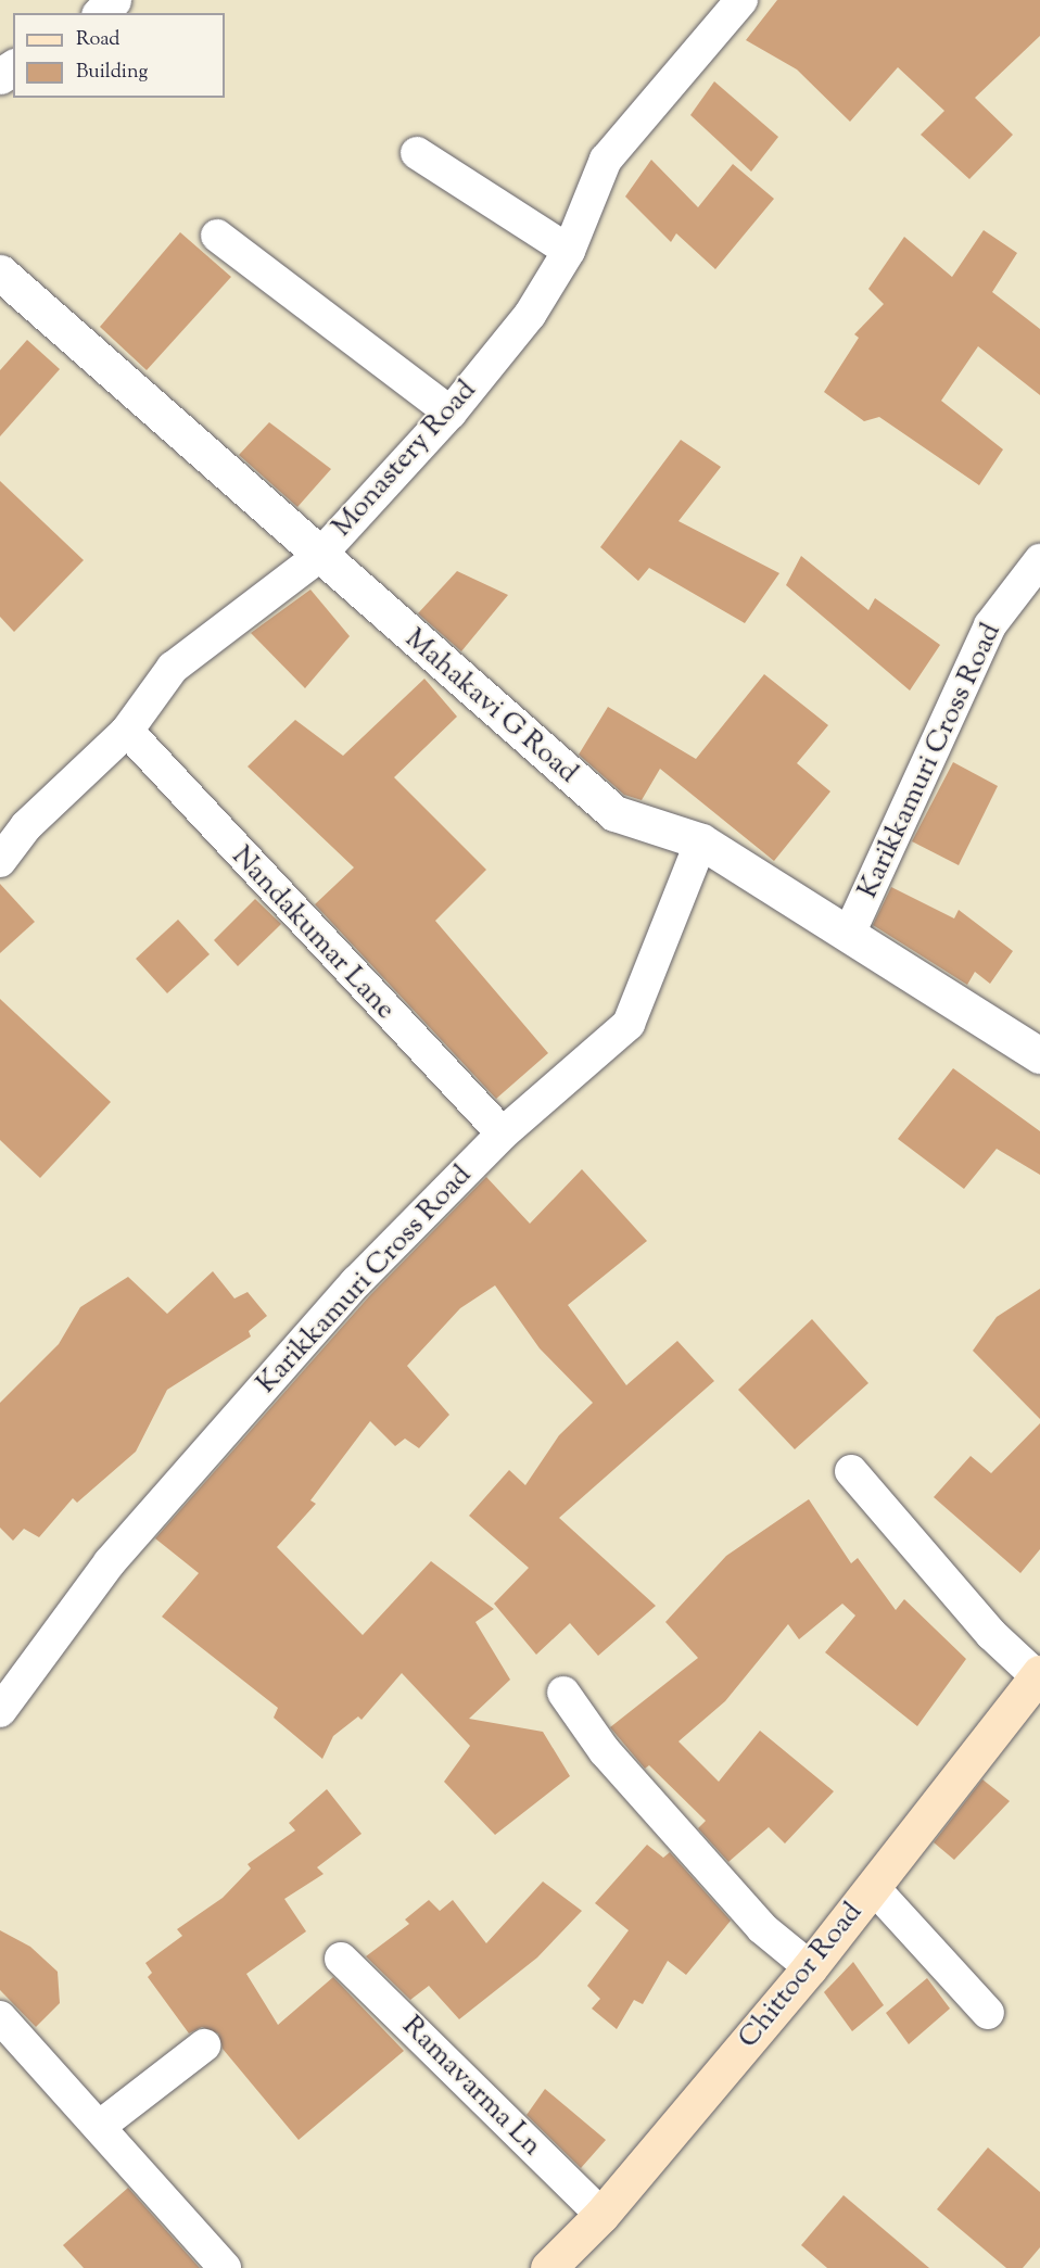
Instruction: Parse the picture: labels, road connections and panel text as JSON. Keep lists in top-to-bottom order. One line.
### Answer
{"streets":{"main road":["Chittoor Road"],"street":["Monastery Road","Mahakavi G Road","Karikkamuri Cross Road","Nandakumar Lane","Ramavarma Ln"]},"crossings":[["Monastery Road","Mahakavi G Road"],["Monastery Road","Nandakumar Lane"],["Mahakavi G Road","Karikkamuri Cross Road"],["Karikkamuri Cross Road","Nandakumar Lane"],["Chittoor Road","Ramavarma Ln"]],"legend":["Road","Building"]}
